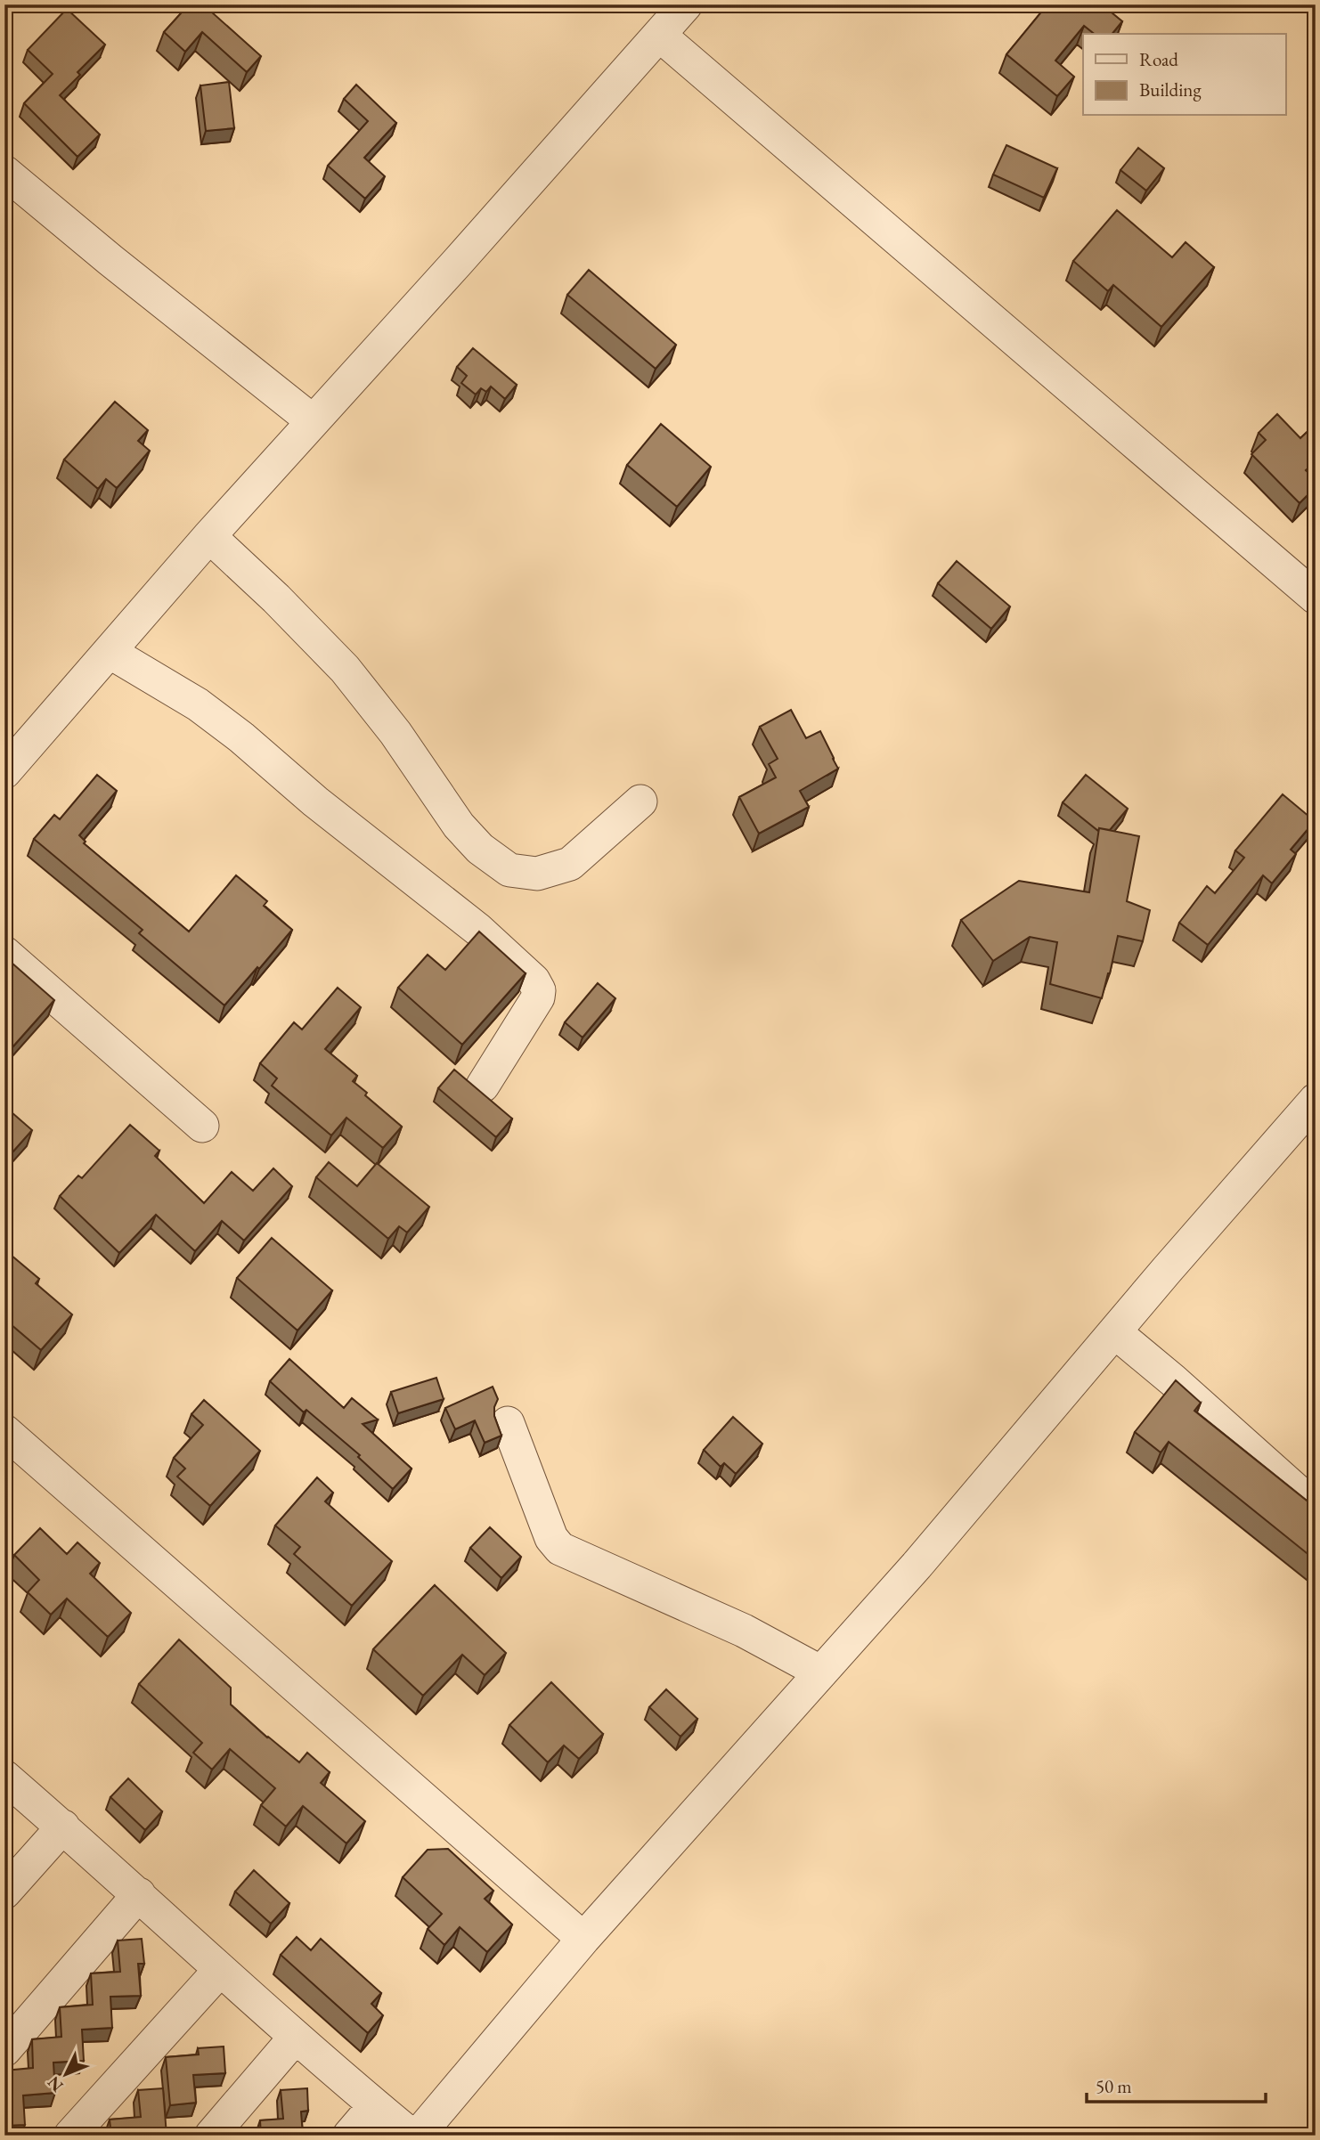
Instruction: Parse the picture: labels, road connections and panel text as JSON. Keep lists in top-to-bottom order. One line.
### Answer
{"legend":["Road","Building"],"scale_bar":"50 m","north":"bottom left"}
